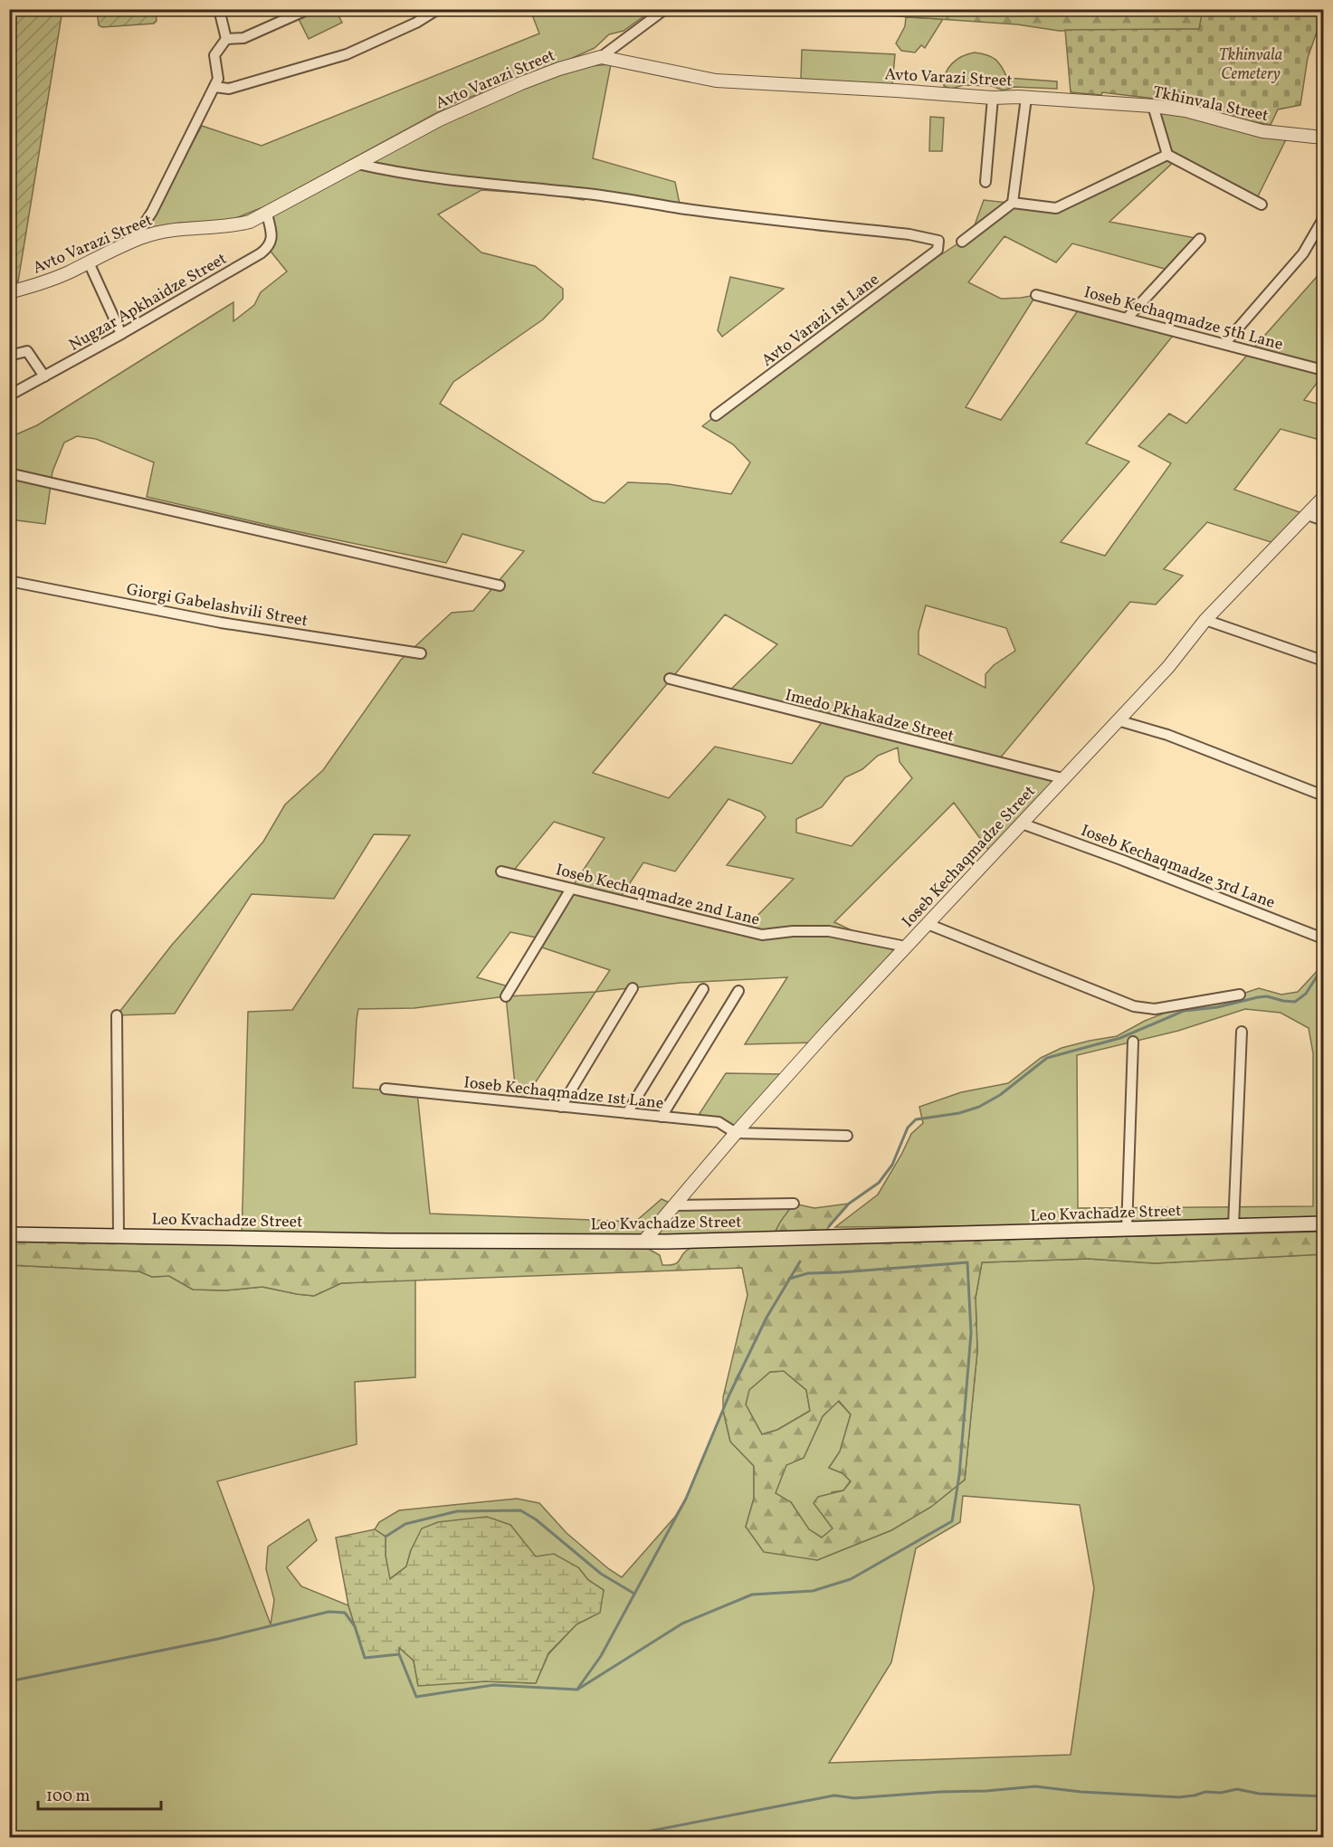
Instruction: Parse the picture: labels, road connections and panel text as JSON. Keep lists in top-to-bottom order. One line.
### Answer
{"streets":{"main road":["Leo Kvachadze Street"],"street":["Avto Varazi Street","Tkhinvala Street","Nugzar Apkhaidze Street","Ioseb Kechaqmadze 5th Lane","Avto Varazi 1st Lane","Giorgi Gabelashvili Street","Imedo Pkhakadze Street","Ioseb Kechaqmadze Street","Ioseb Kechaqmadze 3rd Lane","Ioseb Kechaqmadze 2nd Lane","Ioseb Kechaqmadze 1st Lane"]},"crossings":[["Avto Varazi Street","Tkhinvala Street"],["Avto Varazi Street","Nugzar Apkhaidze Street"],["Avto Varazi Street","Avto Varazi 1st Lane"],["Imedo Pkhakadze Street","Ioseb Kechaqmadze Street"],["Ioseb Kechaqmadze Street","Ioseb Kechaqmadze 3rd Lane"],["Ioseb Kechaqmadze Street","Ioseb Kechaqmadze 2nd Lane"],["Ioseb Kechaqmadze Street","Ioseb Kechaqmadze 1st Lane"],["Ioseb Kechaqmadze Street","Leo Kvachadze Street"]],"parks":["Tkhinvala Cemetery"],"scale_bar":"100 m"}
